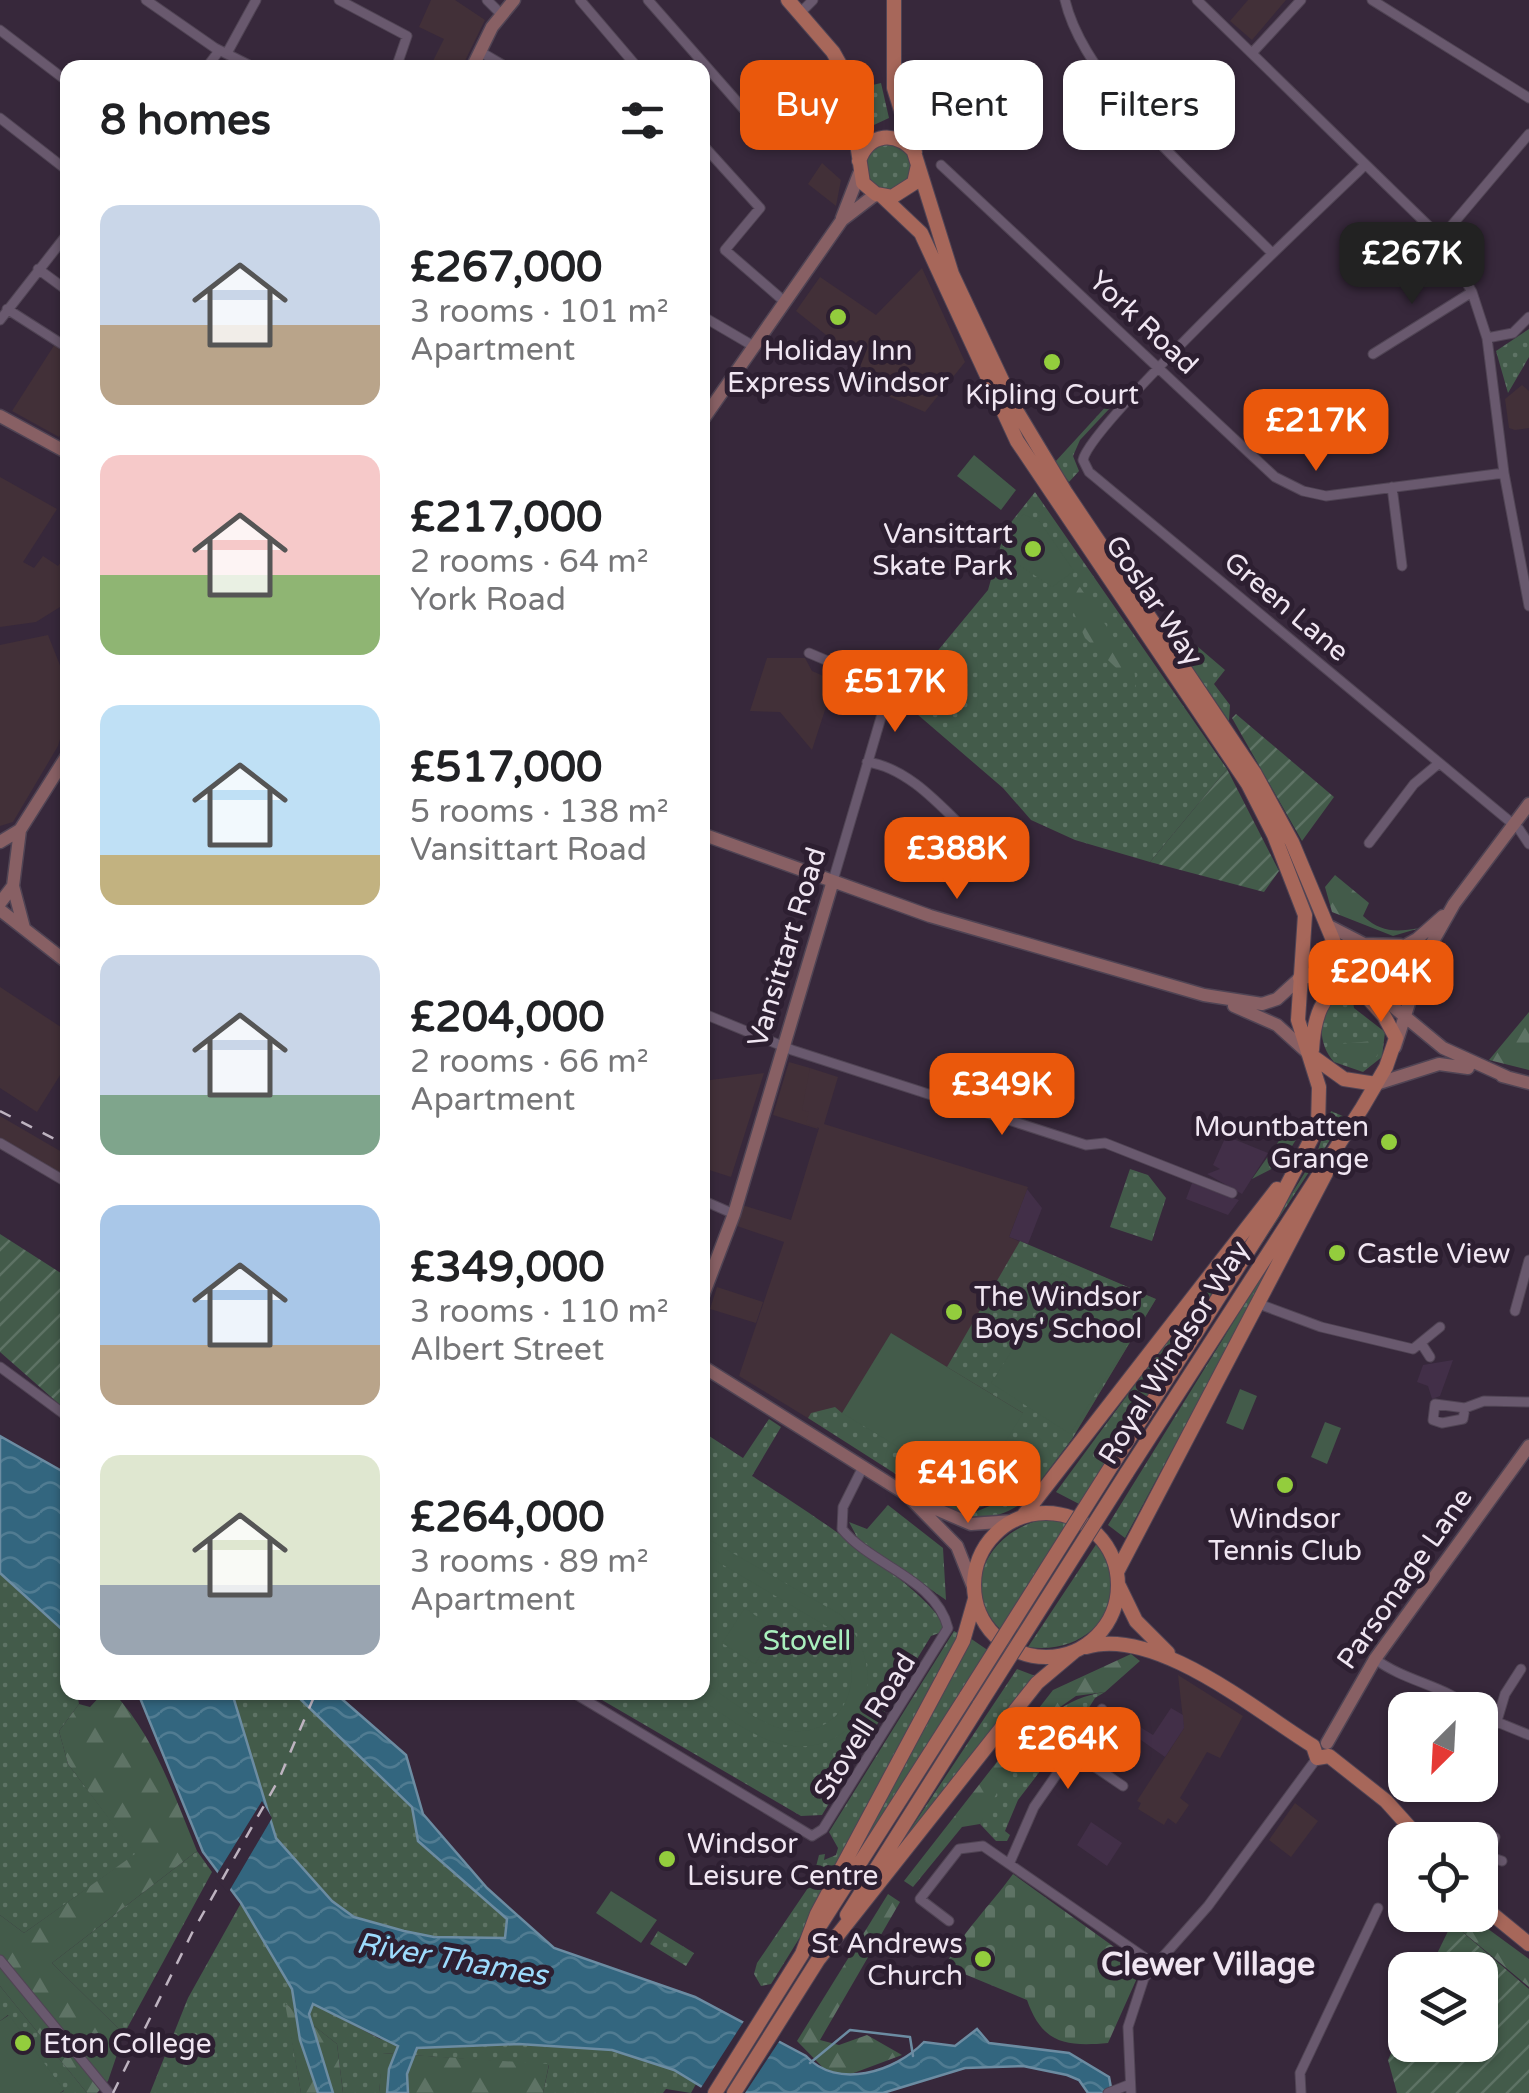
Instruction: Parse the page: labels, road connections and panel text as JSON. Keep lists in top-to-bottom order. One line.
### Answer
{"streets":{"main road":["Goslar Way","Royal Windsor Way"],"street":["York Road","Green Lane","Vansittart Road","Parsonage Lane","Stovell Road"]},"crossings":[["York Road","Green Lane"],["Goslar Way","Royal Windsor Way"]],"districts":["Clewer Village"],"water":["River Thames"],"parks":["Stovell"],"places":["Holiday Inn Express Windsor","Kipling Court","Vansittart Skate Park","Mountbatten Grange","Castle View","The Windsor Boys' School","Windsor Tennis Club","Windsor Leisure Centre","St Andrews Church","Eton College"],"north":"bottom left","page":{"chip":["Buy","Rent","Filters"],"heading":"8 homes","list":[{"name":"£267,000","note":"3 rooms · 101 m² · Apartment"},{"name":"£217,000","note":"2 rooms · 64 m² · York Road"},{"name":"£517,000","note":"5 rooms · 138 m² · Vansittart Road"},{"name":"£204,000","note":"2 rooms · 66 m² · Apartment"},{"name":"£349,000","note":"3 rooms · 110 m² · Albert Street"},{"name":"£264,000","note":"3 rooms · 89 m² · Apartment"}],"price":["£267K","£217K","£517K","£388K","£204K","£349K","£416K","£264K"]}}
